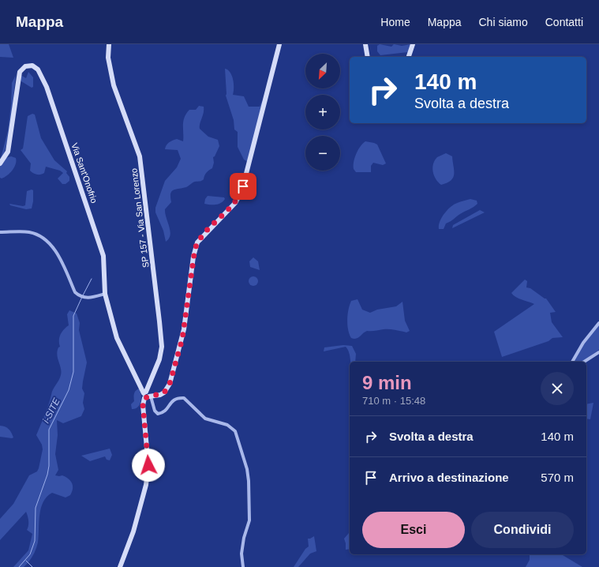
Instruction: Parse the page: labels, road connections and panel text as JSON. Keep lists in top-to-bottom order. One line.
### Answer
{"streets":{"street":["Via Sant'Onofrio","SP 157 - Via San Lorenzo"]},"crossings":[["Via Sant'Onofrio","SP 157 - Via San Lorenzo"]],"water":["i-SITE"],"north":"bottom left","page":{"header":"Mappa","nav":["Home","Mappa","Chi siamo","Contatti"],"map_buttons":["+","−"],"turn":["140 m","Svolta a destra"],"heading":["9 min","710 m · 15:48"],"list":[{"name":"Svolta a destra","value":"140 m"},{"name":"Arrivo a destinazione","value":"570 m"}],"buttons":["Esci","Condividi"]}}
